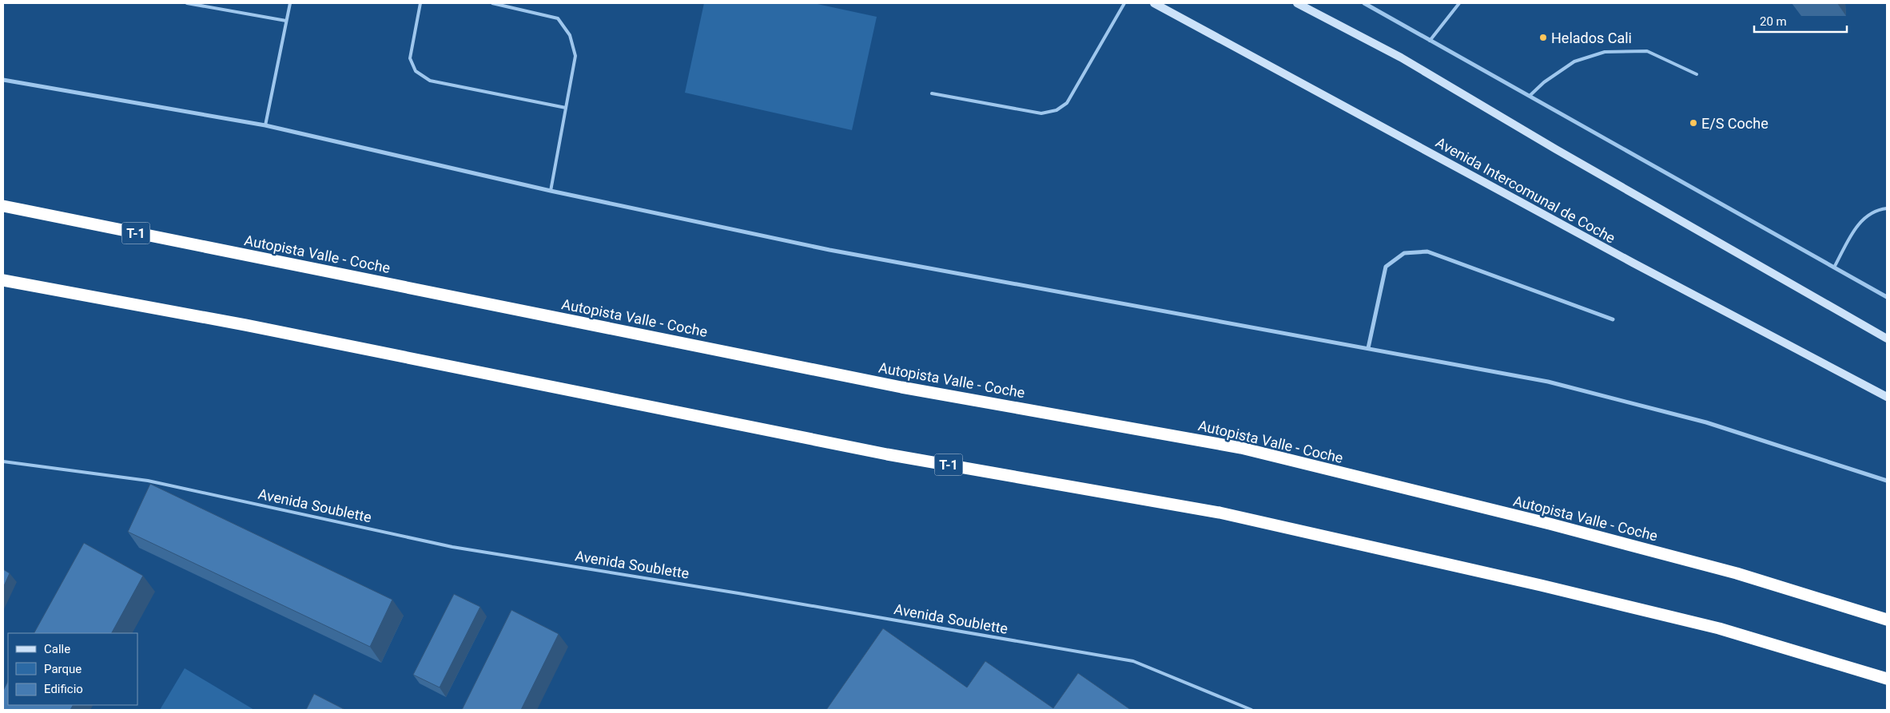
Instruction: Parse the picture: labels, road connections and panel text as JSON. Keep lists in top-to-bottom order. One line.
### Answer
{"streets":{"highway":["T-1","Autopista Valle - Coche"],"main road":["Avenida Intercomunal de Coche"],"lane":["Avenida Soublette"]},"places":["Helados Cali","E/S Coche"],"legend":["Calle","Parque","Edificio"],"scale_bar":"20 m"}
